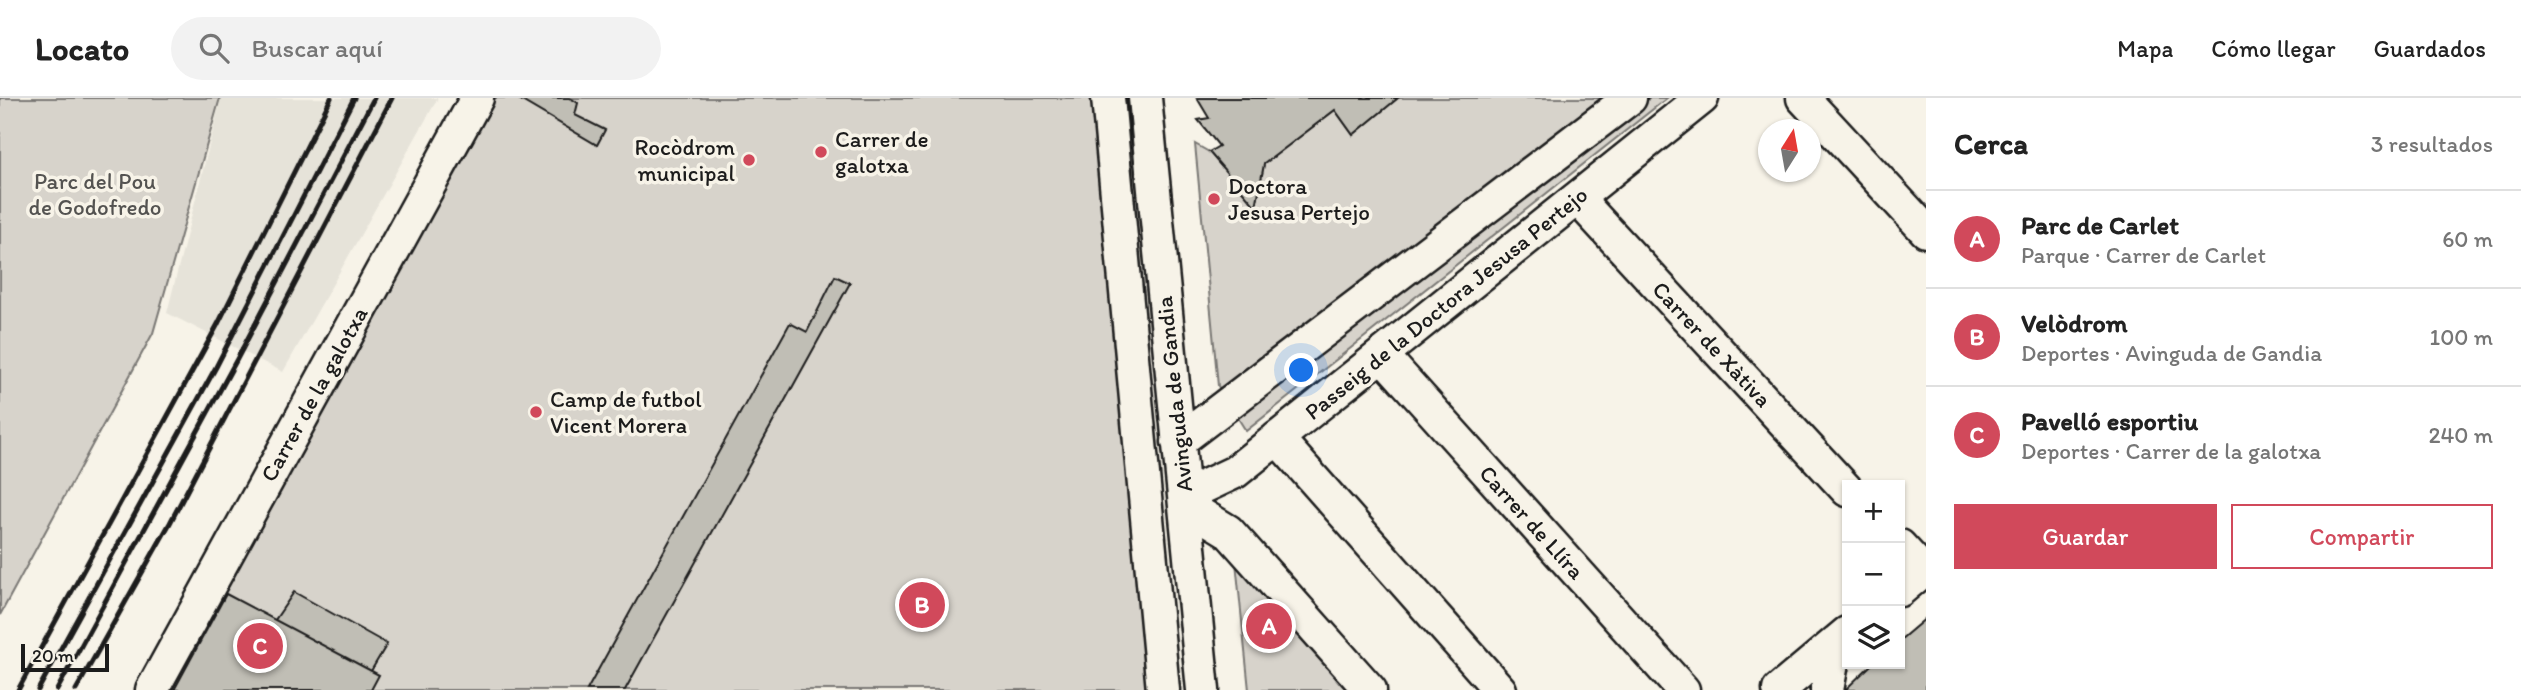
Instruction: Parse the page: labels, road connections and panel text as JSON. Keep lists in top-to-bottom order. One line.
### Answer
{"streets":{"street":["Passeig de la Doctora Jesusa Pertejo","Carrer de Xàtiva","Carrer de la galotxa","Avinguda de Gandia","Carrer de Llíra"]},"crossings":[["Passeig de la Doctora Jesusa Pertejo","Carrer de Xàtiva"],["Passeig de la Doctora Jesusa Pertejo","Avinguda de Gandia"],["Passeig de la Doctora Jesusa Pertejo","Carrer de Llíra"]],"parks":["Parc del Pou de Godofredo"],"places":["Carrer de galotxa","Rocòdrom municipal","Doctora Jesusa Pertejo","Camp de futbol Vicent Morera"],"scale_bar":"20 m","north":"top","page":{"header":"Locato","search":"Buscar aquí","nav":["Mapa","Cómo llegar","Guardados"],"heading":["Cerca","3 resultados"],"list":[{"mark":"A","name":"Parc de Carlet","note":"Parque · Carrer de Carlet","value":"60 m"},{"mark":"B","name":"Velòdrom","note":"Deportes · Avinguda de Gandia","value":"100 m"},{"mark":"C","name":"Pavelló esportiu","note":"Deportes · Carrer de la galotxa","value":"240 m"}],"map_buttons":["+","−"],"buttons":["Guardar","Compartir"],"pins":["B","A","C"],"scale":"20 m"}}
